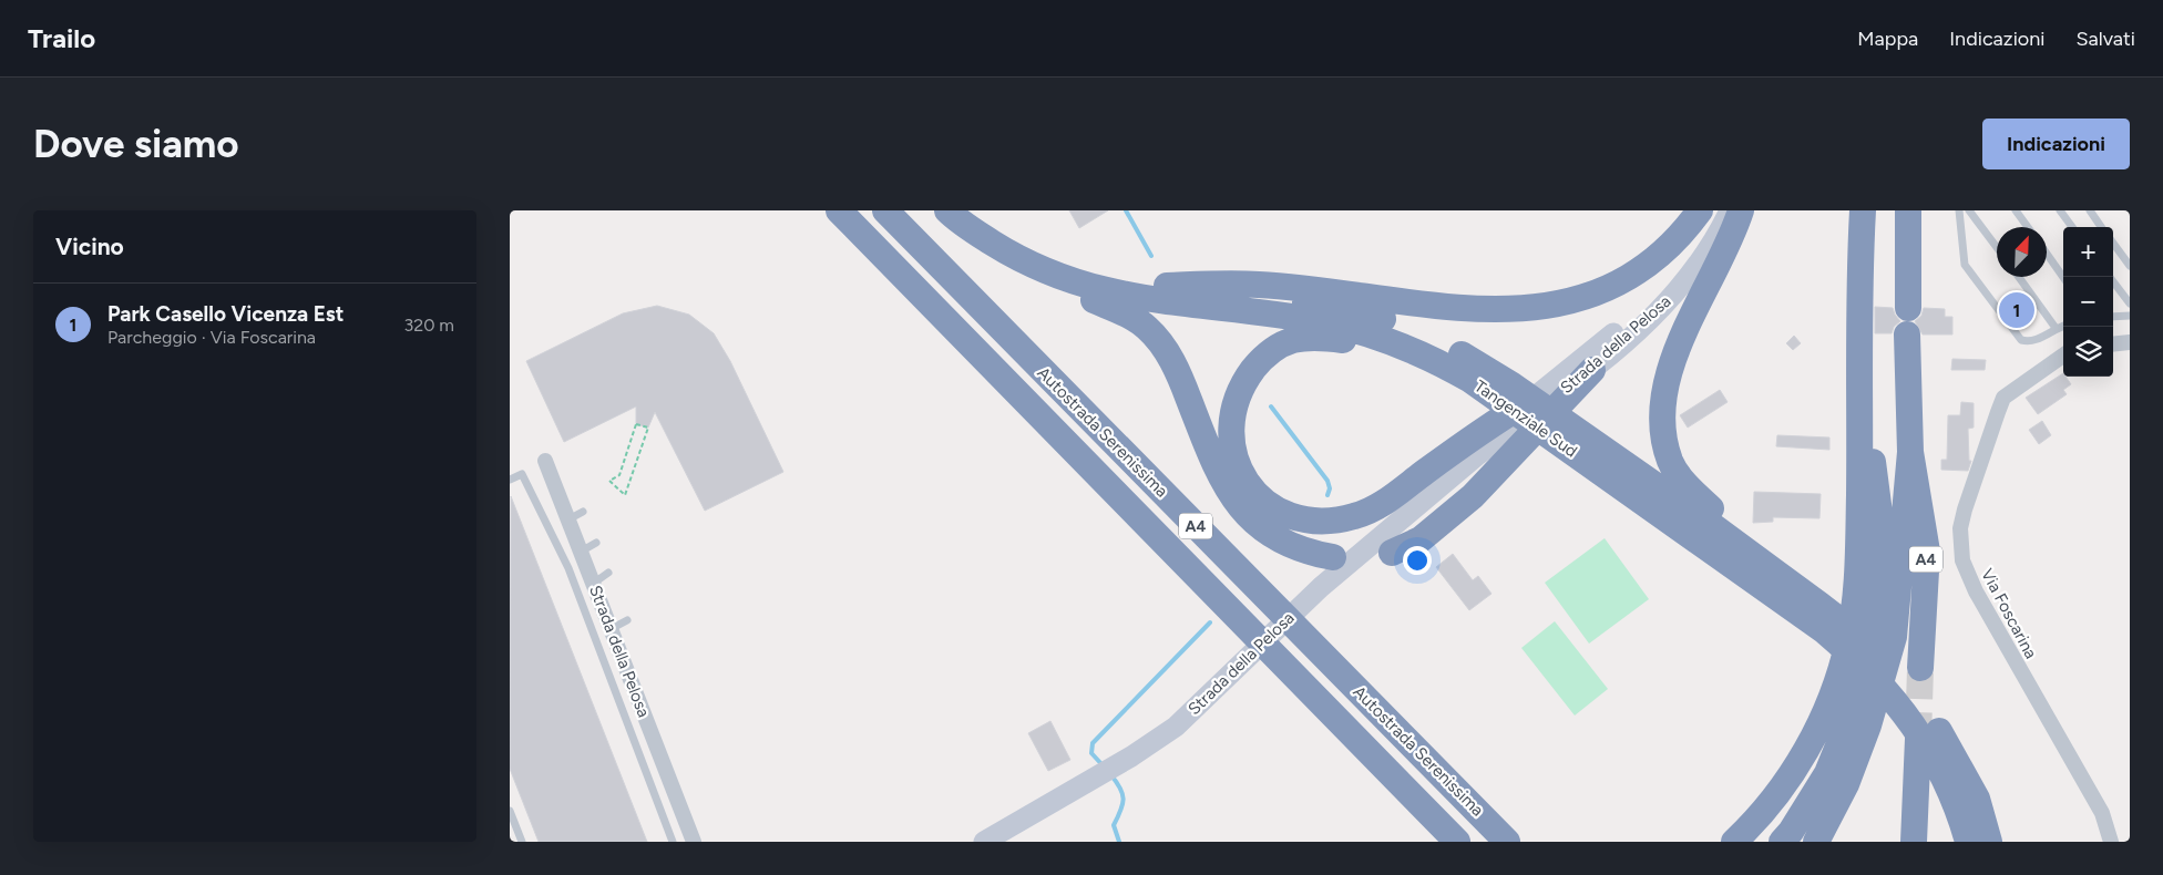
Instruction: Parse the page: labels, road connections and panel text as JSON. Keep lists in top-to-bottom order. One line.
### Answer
{"streets":{"highway":["Tangenziale Sud","Autostrada Serenissima","A4"],"street":["Strada della Pelosa","Via Foscarina"]},"crossings":[["Strada della Pelosa","Tangenziale Sud"]],"north":"top right","page":{"header":"Trailo","nav":["Mappa","Indicazioni","Salvati"],"buttons":"Indicazioni","title":"Dove siamo","heading":"Vicino","map_buttons":["+","−"],"list":[{"mark":"1","name":"Park Casello Vicenza Est","note":"Parcheggio · Via Foscarina","value":"320 m"}],"pins":"1"}}
